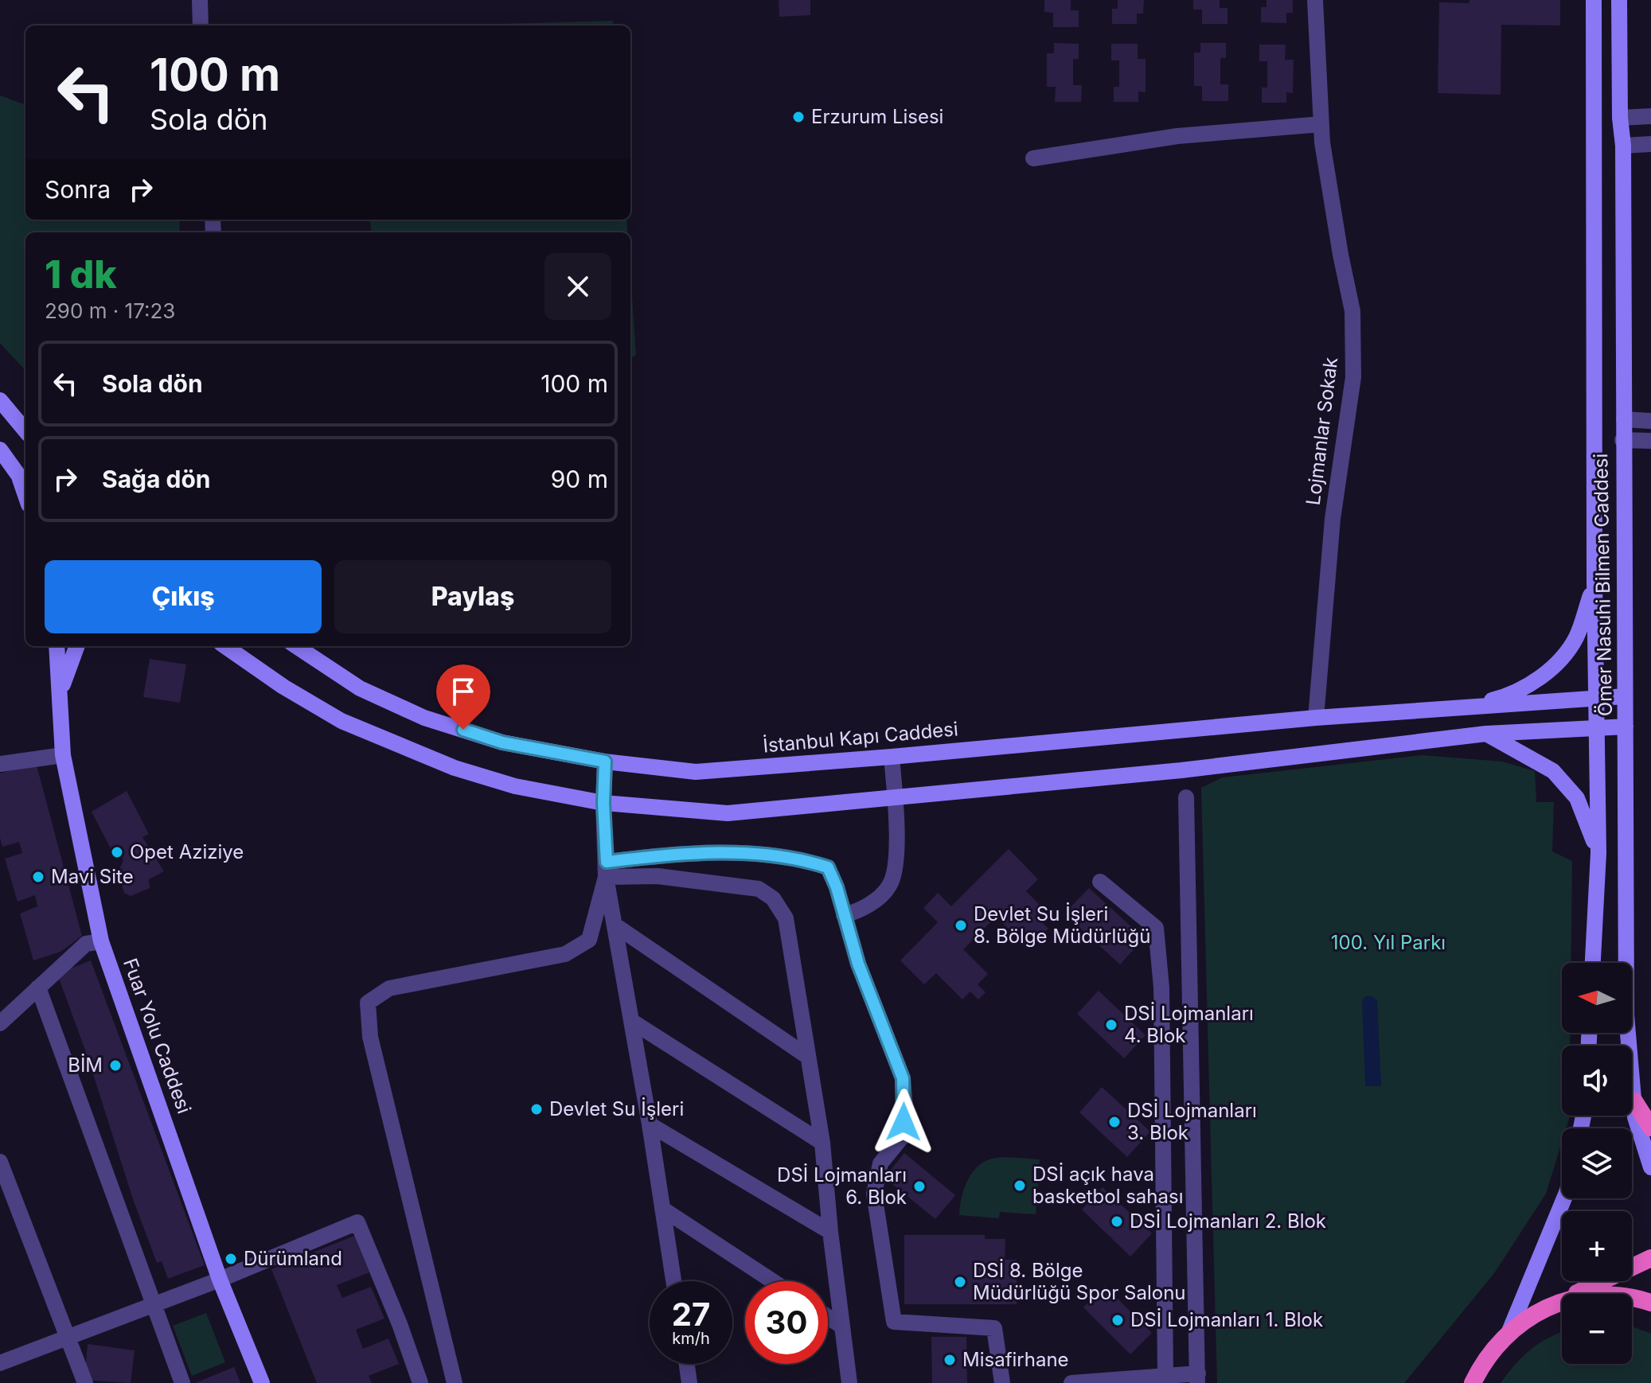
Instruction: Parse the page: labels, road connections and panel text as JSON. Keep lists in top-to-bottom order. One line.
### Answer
{"streets":{"main road":["Ömer Nasuhi Bilmen Caddesi","İstanbul Kapı Caddesi","Fuar Yolu Caddesi"],"street":["Lojmanlar Sokak"]},"crossings":[["Lojmanlar Sokak","İstanbul Kapı Caddesi"]],"parks":["100. Yıl Parkı"],"places":["Erzurum Lisesi","Opet Aziziye","Mavi Site","Devlet Su İşleri 8. Bölge Müdürlüğü","DSİ Lojmanları 4. Blok","BİM","Devlet Su İşleri","DSİ Lojmanları 3. Blok","DSİ açık hava basketbol sahası","DSİ Lojmanları 6. Blok","DSİ Lojmanları 2. Blok","Dürümland","DSİ 8. Bölge Müdürlüğü Spor Salonu","DSİ Lojmanları 1. Blok","Misafirhane"],"north":"left","page":{"turn":["100 m","Sola dön"],"then":"Sonra","heading":["1 dk","290 m · 17:23"],"list":[{"name":"Sola dön","value":"100 m"},{"name":"Sağa dön","value":"90 m"}],"buttons":["Çıkış","Paylaş"],"map_buttons":["+","−"],"speed":"27 km/h","limit":"30"}}
